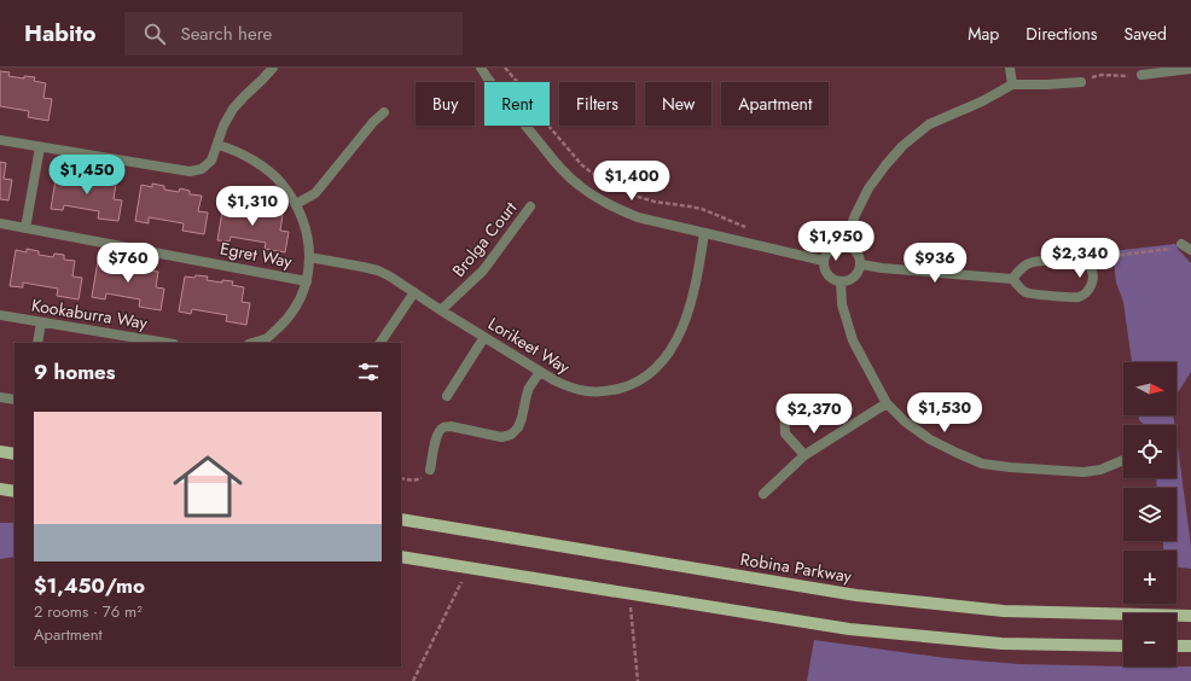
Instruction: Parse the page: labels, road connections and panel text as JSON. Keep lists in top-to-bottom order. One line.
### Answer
{"streets":{"main road":["Robina Parkway"],"street":["Brolga Court","Egret Way","Kookaburra Way","Lorikeet Way"]},"crossings":[["Brolga Court","Lorikeet Way"]],"north":"right","page":{"header":"Habito","search":"Search here","nav":["Map","Directions","Saved"],"chip":["Buy","Rent","Filters","New","Apartment"],"price":["$1,450","$1,400","$1,310","$1,950","$2,340","$760","$936","$1,530","$2,370"],"heading":"9 homes","map_buttons":["+","−"],"list":[{"name":"$1,450/mo","note":"2 rooms · 76 m² · Apartment"}]}}
